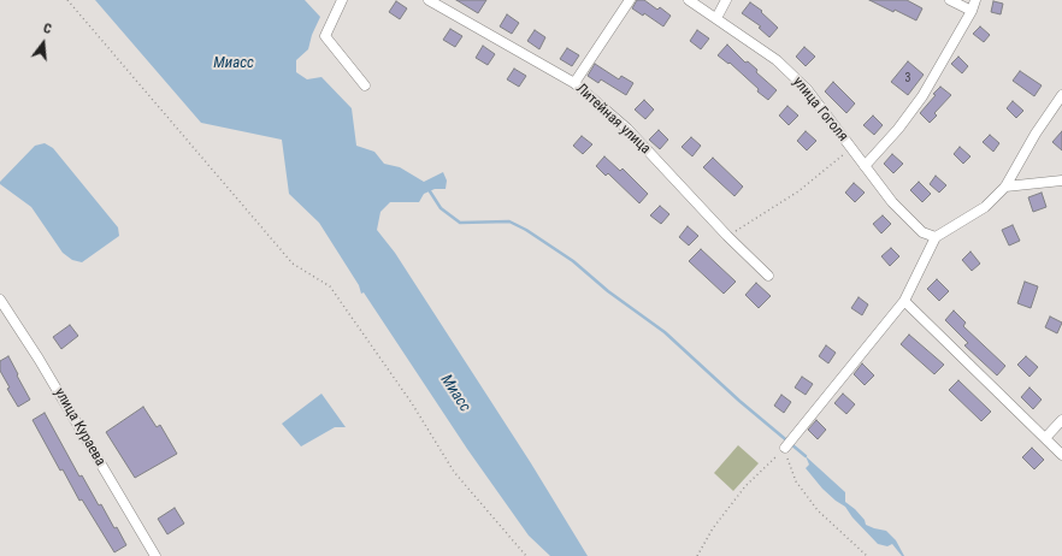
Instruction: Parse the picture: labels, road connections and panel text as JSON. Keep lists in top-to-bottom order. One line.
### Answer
{"streets":{"street":["улица Гоголя","Литейная улица","улица Кураева"]},"water":["Миасс"],"house_numbers":["3"],"north":"top"}
